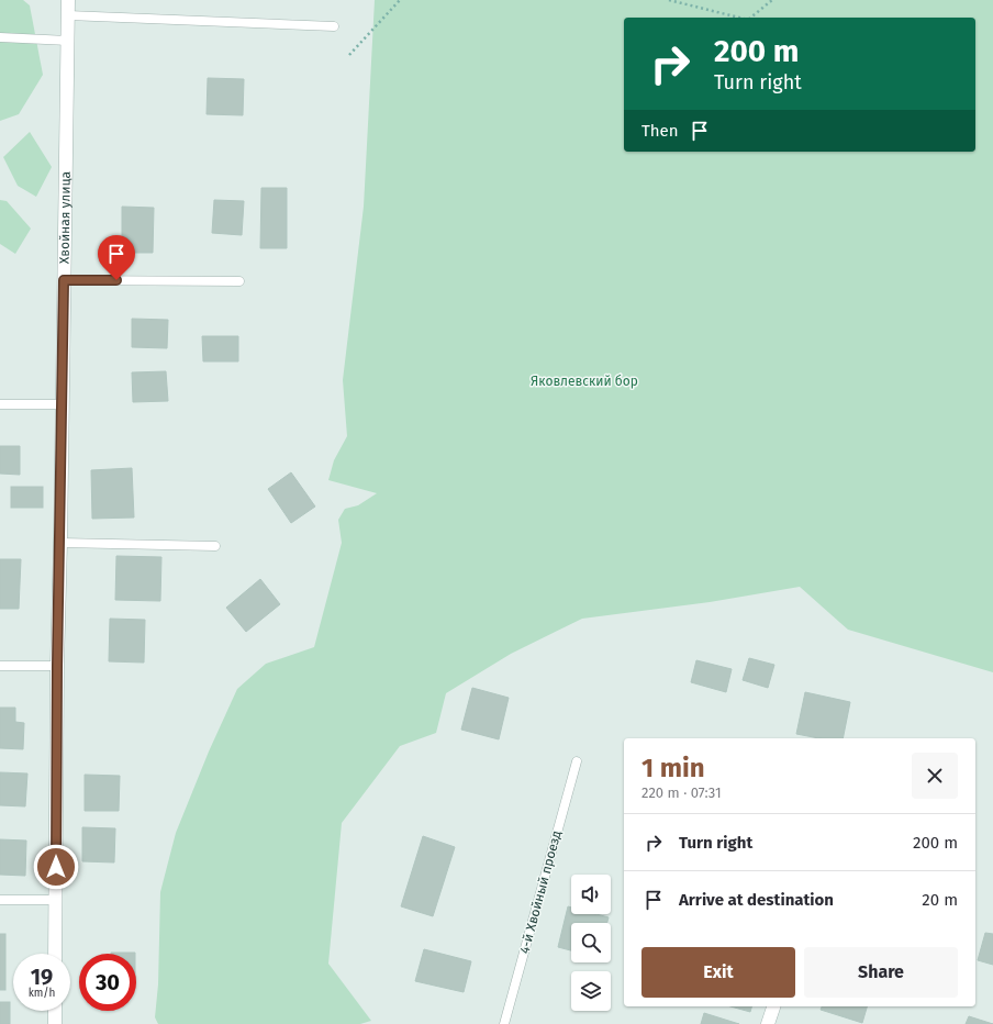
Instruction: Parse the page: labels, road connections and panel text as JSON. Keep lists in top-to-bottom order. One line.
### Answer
{"streets":{"street":["Хвойная улица"],"lane":["4-й Хвойный проезд"]},"parks":["Яковлевский бор"],"page":{"turn":["200 m","Turn right"],"then":"Then","heading":["1 min","220 m · 07:31"],"list":[{"name":"Turn right","value":"200 m"},{"name":"Arrive at destination","value":"20 m"}],"buttons":["Exit","Share"],"speed":"19 km/h","limit":"30"}}
